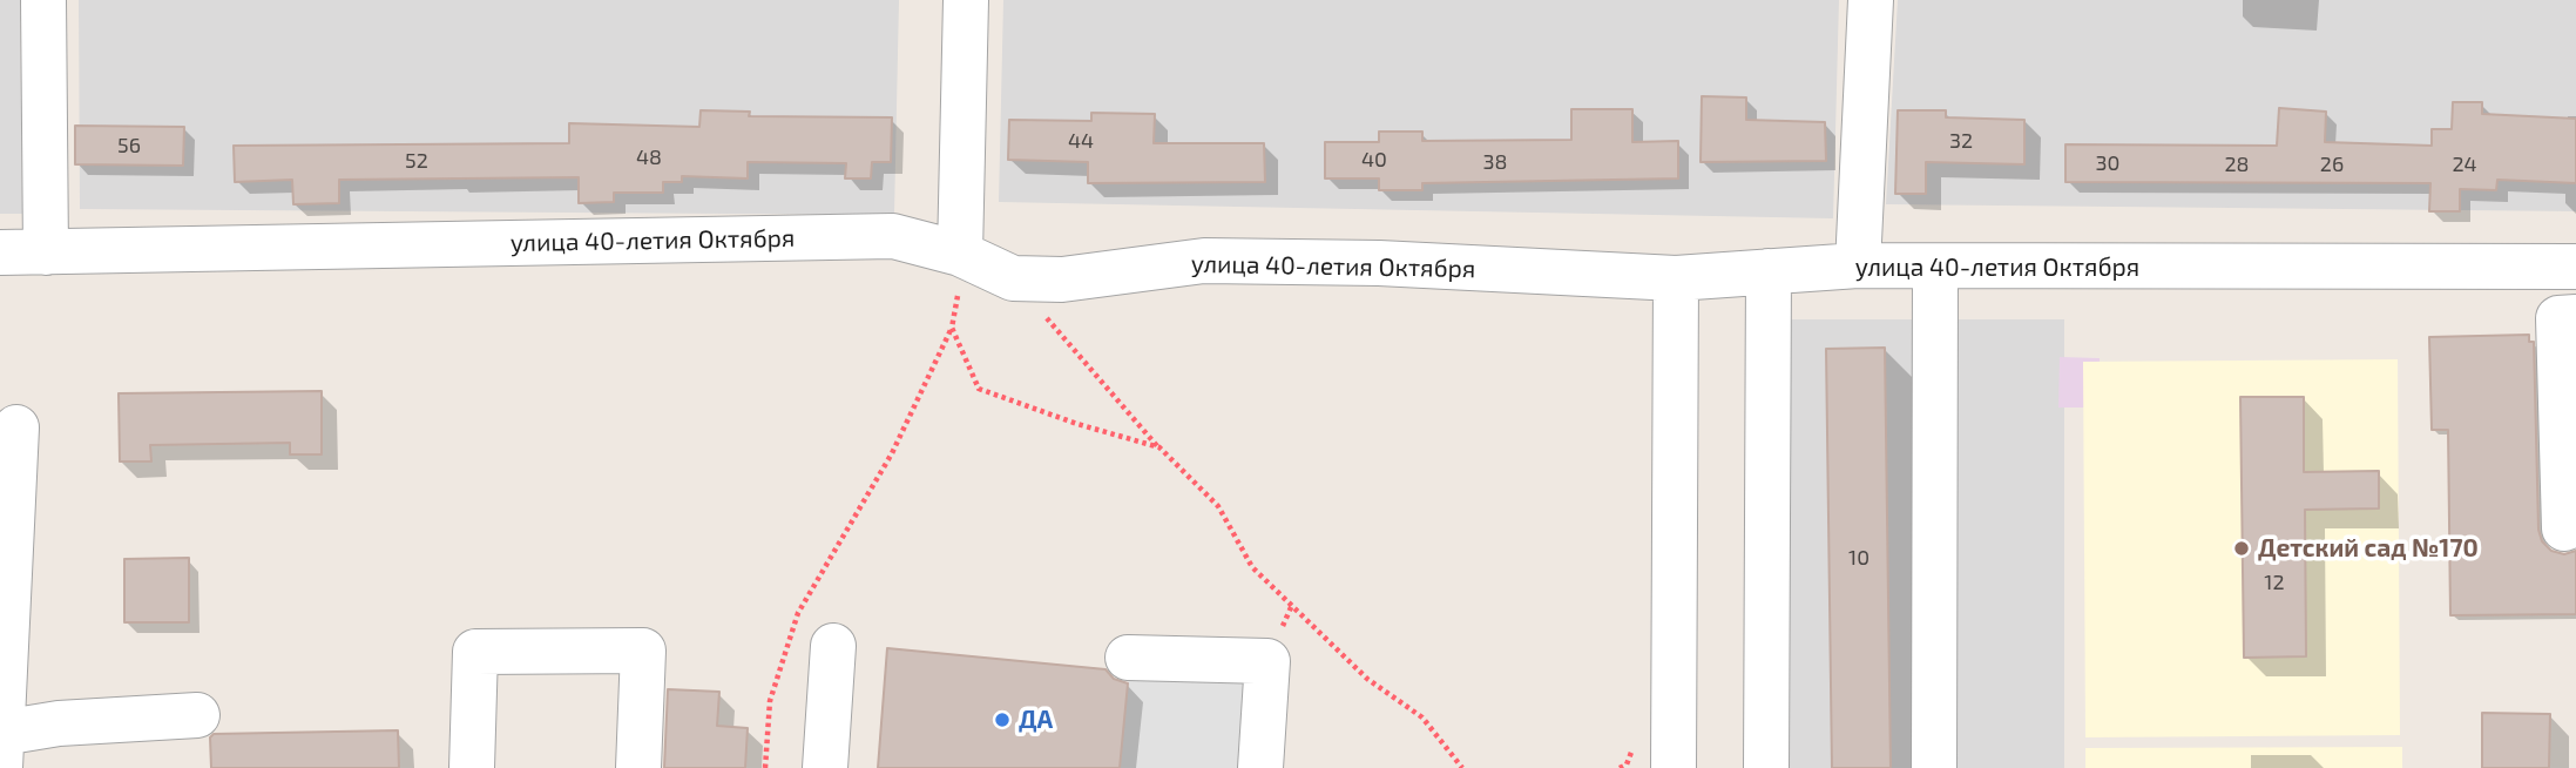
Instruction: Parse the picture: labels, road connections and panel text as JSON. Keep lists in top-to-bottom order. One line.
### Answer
{"streets":{"street":["улица 40-летия Октября"]},"places":["Детский сад №170","ДА"],"house_numbers":["44","32","56","48","40","52","38","30","28","26","24","10","12"]}
